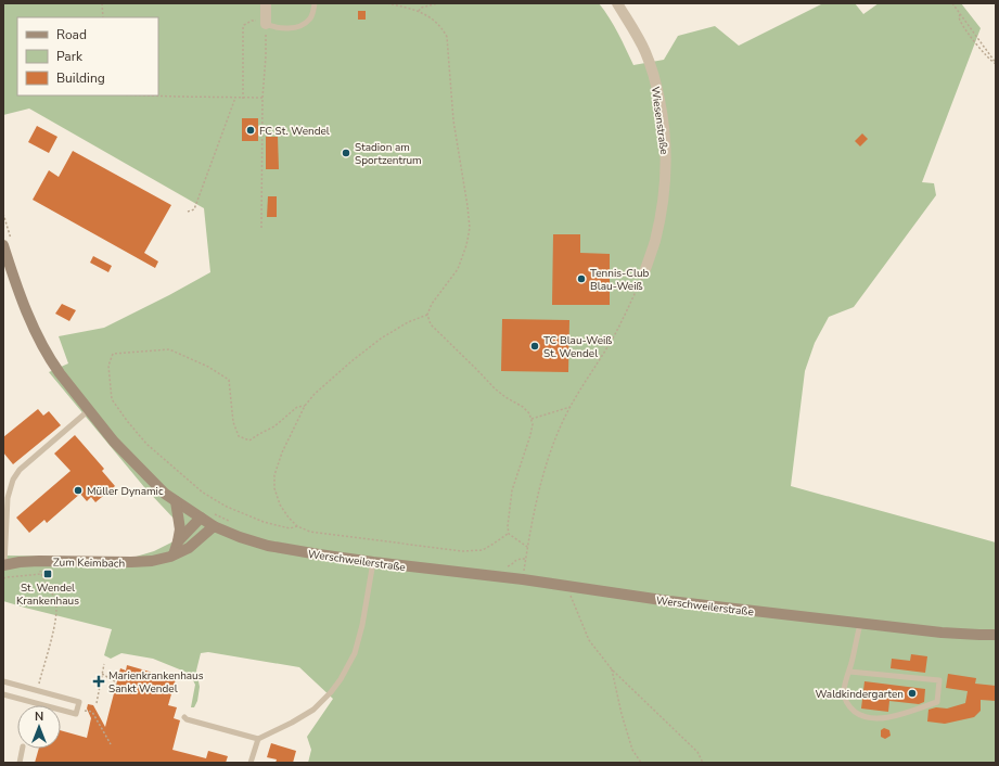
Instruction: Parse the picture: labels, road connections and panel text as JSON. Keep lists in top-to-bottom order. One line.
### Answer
{"streets":{"main road":["Werschweilerstraße","Zum Keimbach"],"street":["Wiesenstraße"]},"crossings":[["Werschweilerstraße","Zum Keimbach"]],"places":{"other":["FC St. Wendel","Stadion am Sportzentrum","Tennis-Club Blau-Weiß","TC Blau-Weiß St. Wendel","Müller Dynamic","Waldkindergarten"],"transit":["St. Wendel Krankenhaus"],"health":["Marienkrankenhaus Sankt Wendel"]},"legend":["Road","Park","Building"],"north":"top"}
